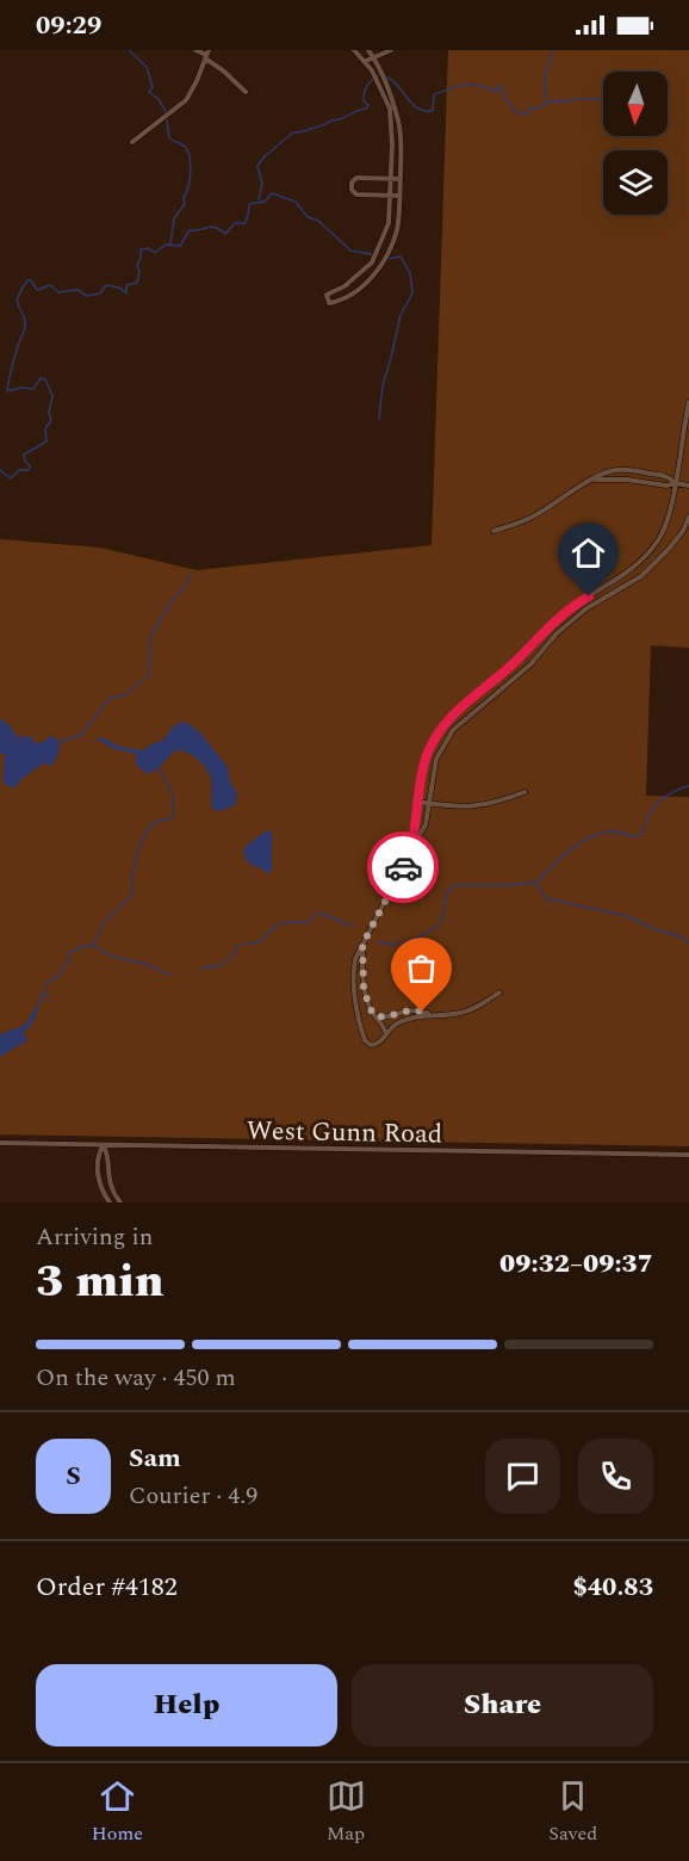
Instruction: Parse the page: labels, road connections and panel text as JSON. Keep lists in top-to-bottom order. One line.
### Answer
{"streets":{"street":["West Gunn Road"]},"north":"bottom","page":{"status":"09:29","heading":["3 min","Arriving in","09:32–09:37"],"panel":["Sam","Courier · 4.9","Order #4182","$40.83"],"bar":"On the way · 450 m","round":"S","buttons":["Help","Share"],"tabs":["Home","Map","Saved"]}}
